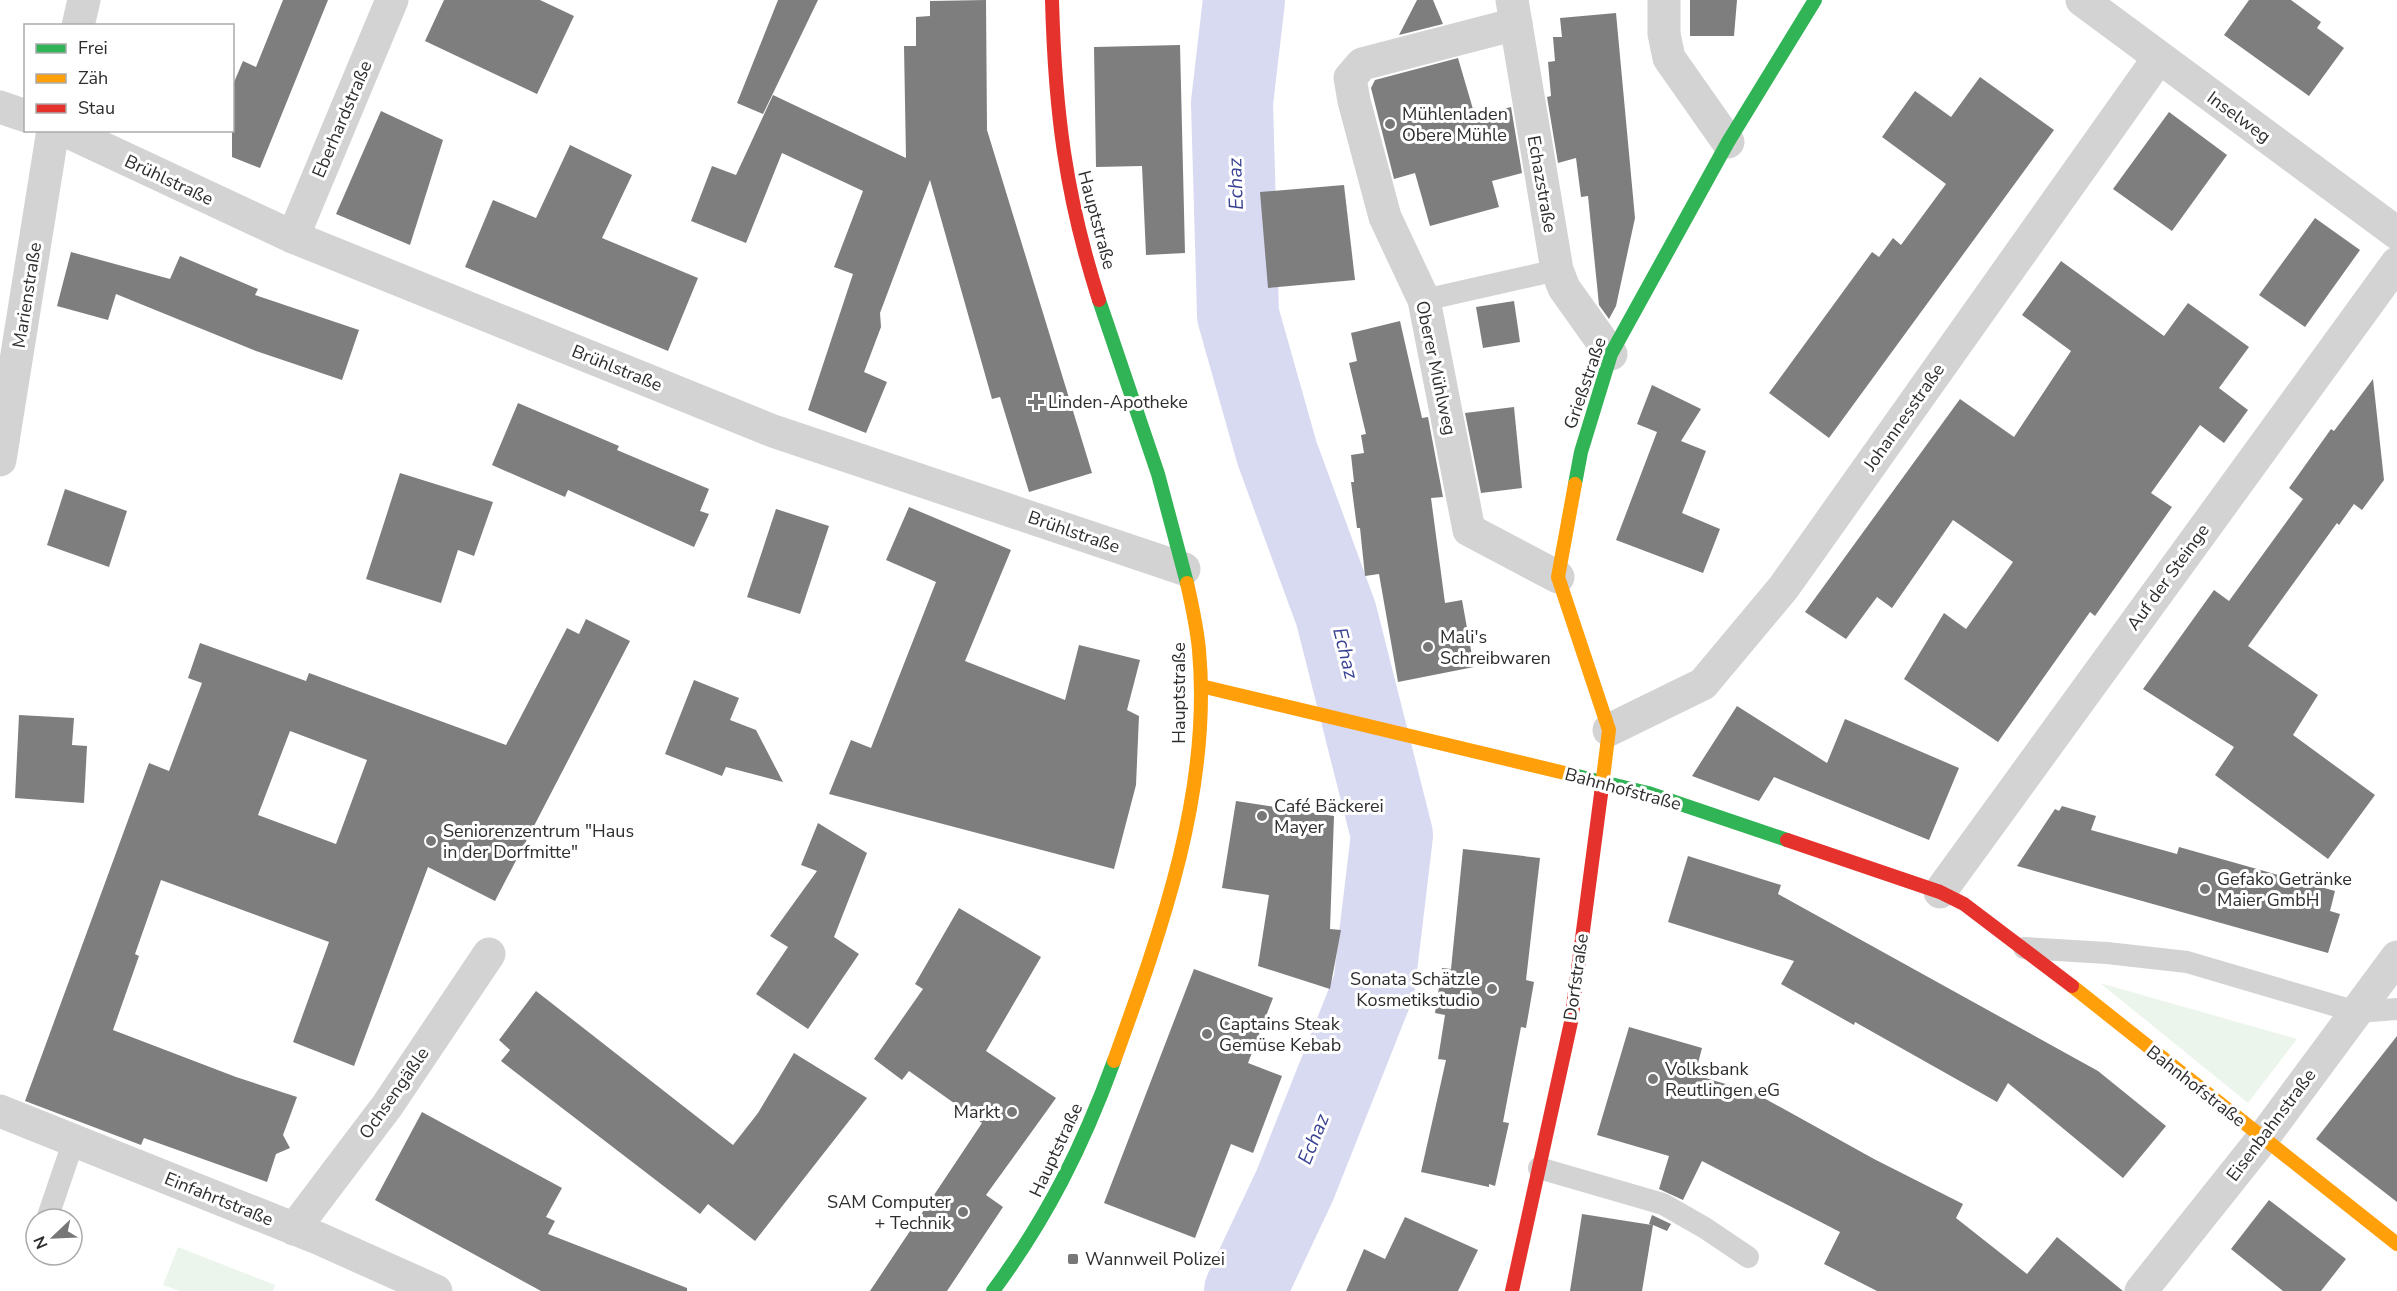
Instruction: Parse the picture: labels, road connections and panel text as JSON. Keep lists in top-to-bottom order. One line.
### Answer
{"streets":{"street":["Inselweg","Eberhardstraße","Brühlstraße","Echazstraße","Hauptstraße","Marienstraße","Oberer Mühlweg","Grießstraße","Johannesstraße","Auf der Steinge","Bahnhofstraße","Dorfstraße","Ochsengäßle","Eisenbahnstraße","Einfahrtstraße"]},"crossings":[["Inselweg","Johannesstraße"],["Eberhardstraße","Brühlstraße"],["Brühlstraße","Hauptstraße"],["Echazstraße","Oberer Mühlweg"],["Echazstraße","Grießstraße"],["Hauptstraße","Bahnhofstraße"],["Oberer Mühlweg","Grießstraße"],["Grießstraße","Johannesstraße"],["Grießstraße","Bahnhofstraße"],["Grießstraße","Dorfstraße"],["Auf der Steinge","Bahnhofstraße"],["Bahnhofstraße","Dorfstraße"],["Bahnhofstraße","Eisenbahnstraße"],["Ochsengäßle","Einfahrtstraße"]],"water":["Echaz"],"places":{"other":["Mühlenladen Obere Mühle","Mali's Schreibwaren","Café Bäckerei Mayer","Seniorenzentrum \"Haus in der Dorfmitte\"","Gefako Getränke Maier GmbH","Sonata Schätzle Kosmetikstudio","Captains Steak Gemüse Kebab","Volksbank Reutlingen eG","Markt","SAM Computer + Technik"],"health":["Linden-Apotheke"],"transit":["Wannweil Polizei"]},"legend":["Frei","Zäh","Stau"],"north":"bottom left"}
